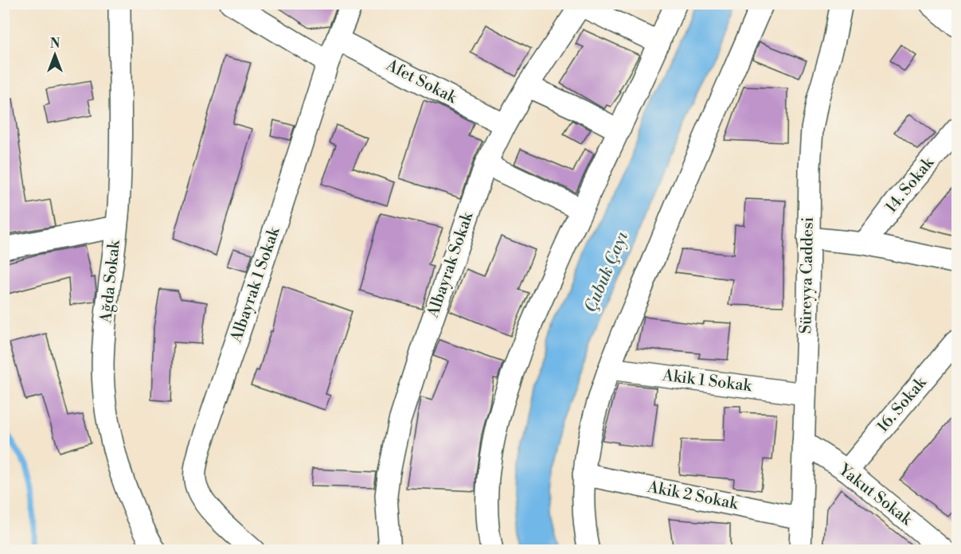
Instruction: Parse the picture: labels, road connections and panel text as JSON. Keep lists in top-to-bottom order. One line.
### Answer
{"streets":{"street":["Afet Sokak","14. Sokak","Albayrak Sokak","Süreyya Caddesi","Ağda Sokak","Albayrak 1 Sokak","Akik 1 Sokak","16. Sokak","Yakut Sokak","Akik 2 Sokak"]},"crossings":[["Afet Sokak","Albayrak Sokak"],["Afet Sokak","Albayrak 1 Sokak"],["Süreyya Caddesi","Akik 1 Sokak"],["Süreyya Caddesi","Yakut Sokak"],["Süreyya Caddesi","Akik 2 Sokak"],["16. Sokak","Yakut Sokak"]],"water":["Çubuk Çayı"],"north":"top"}
